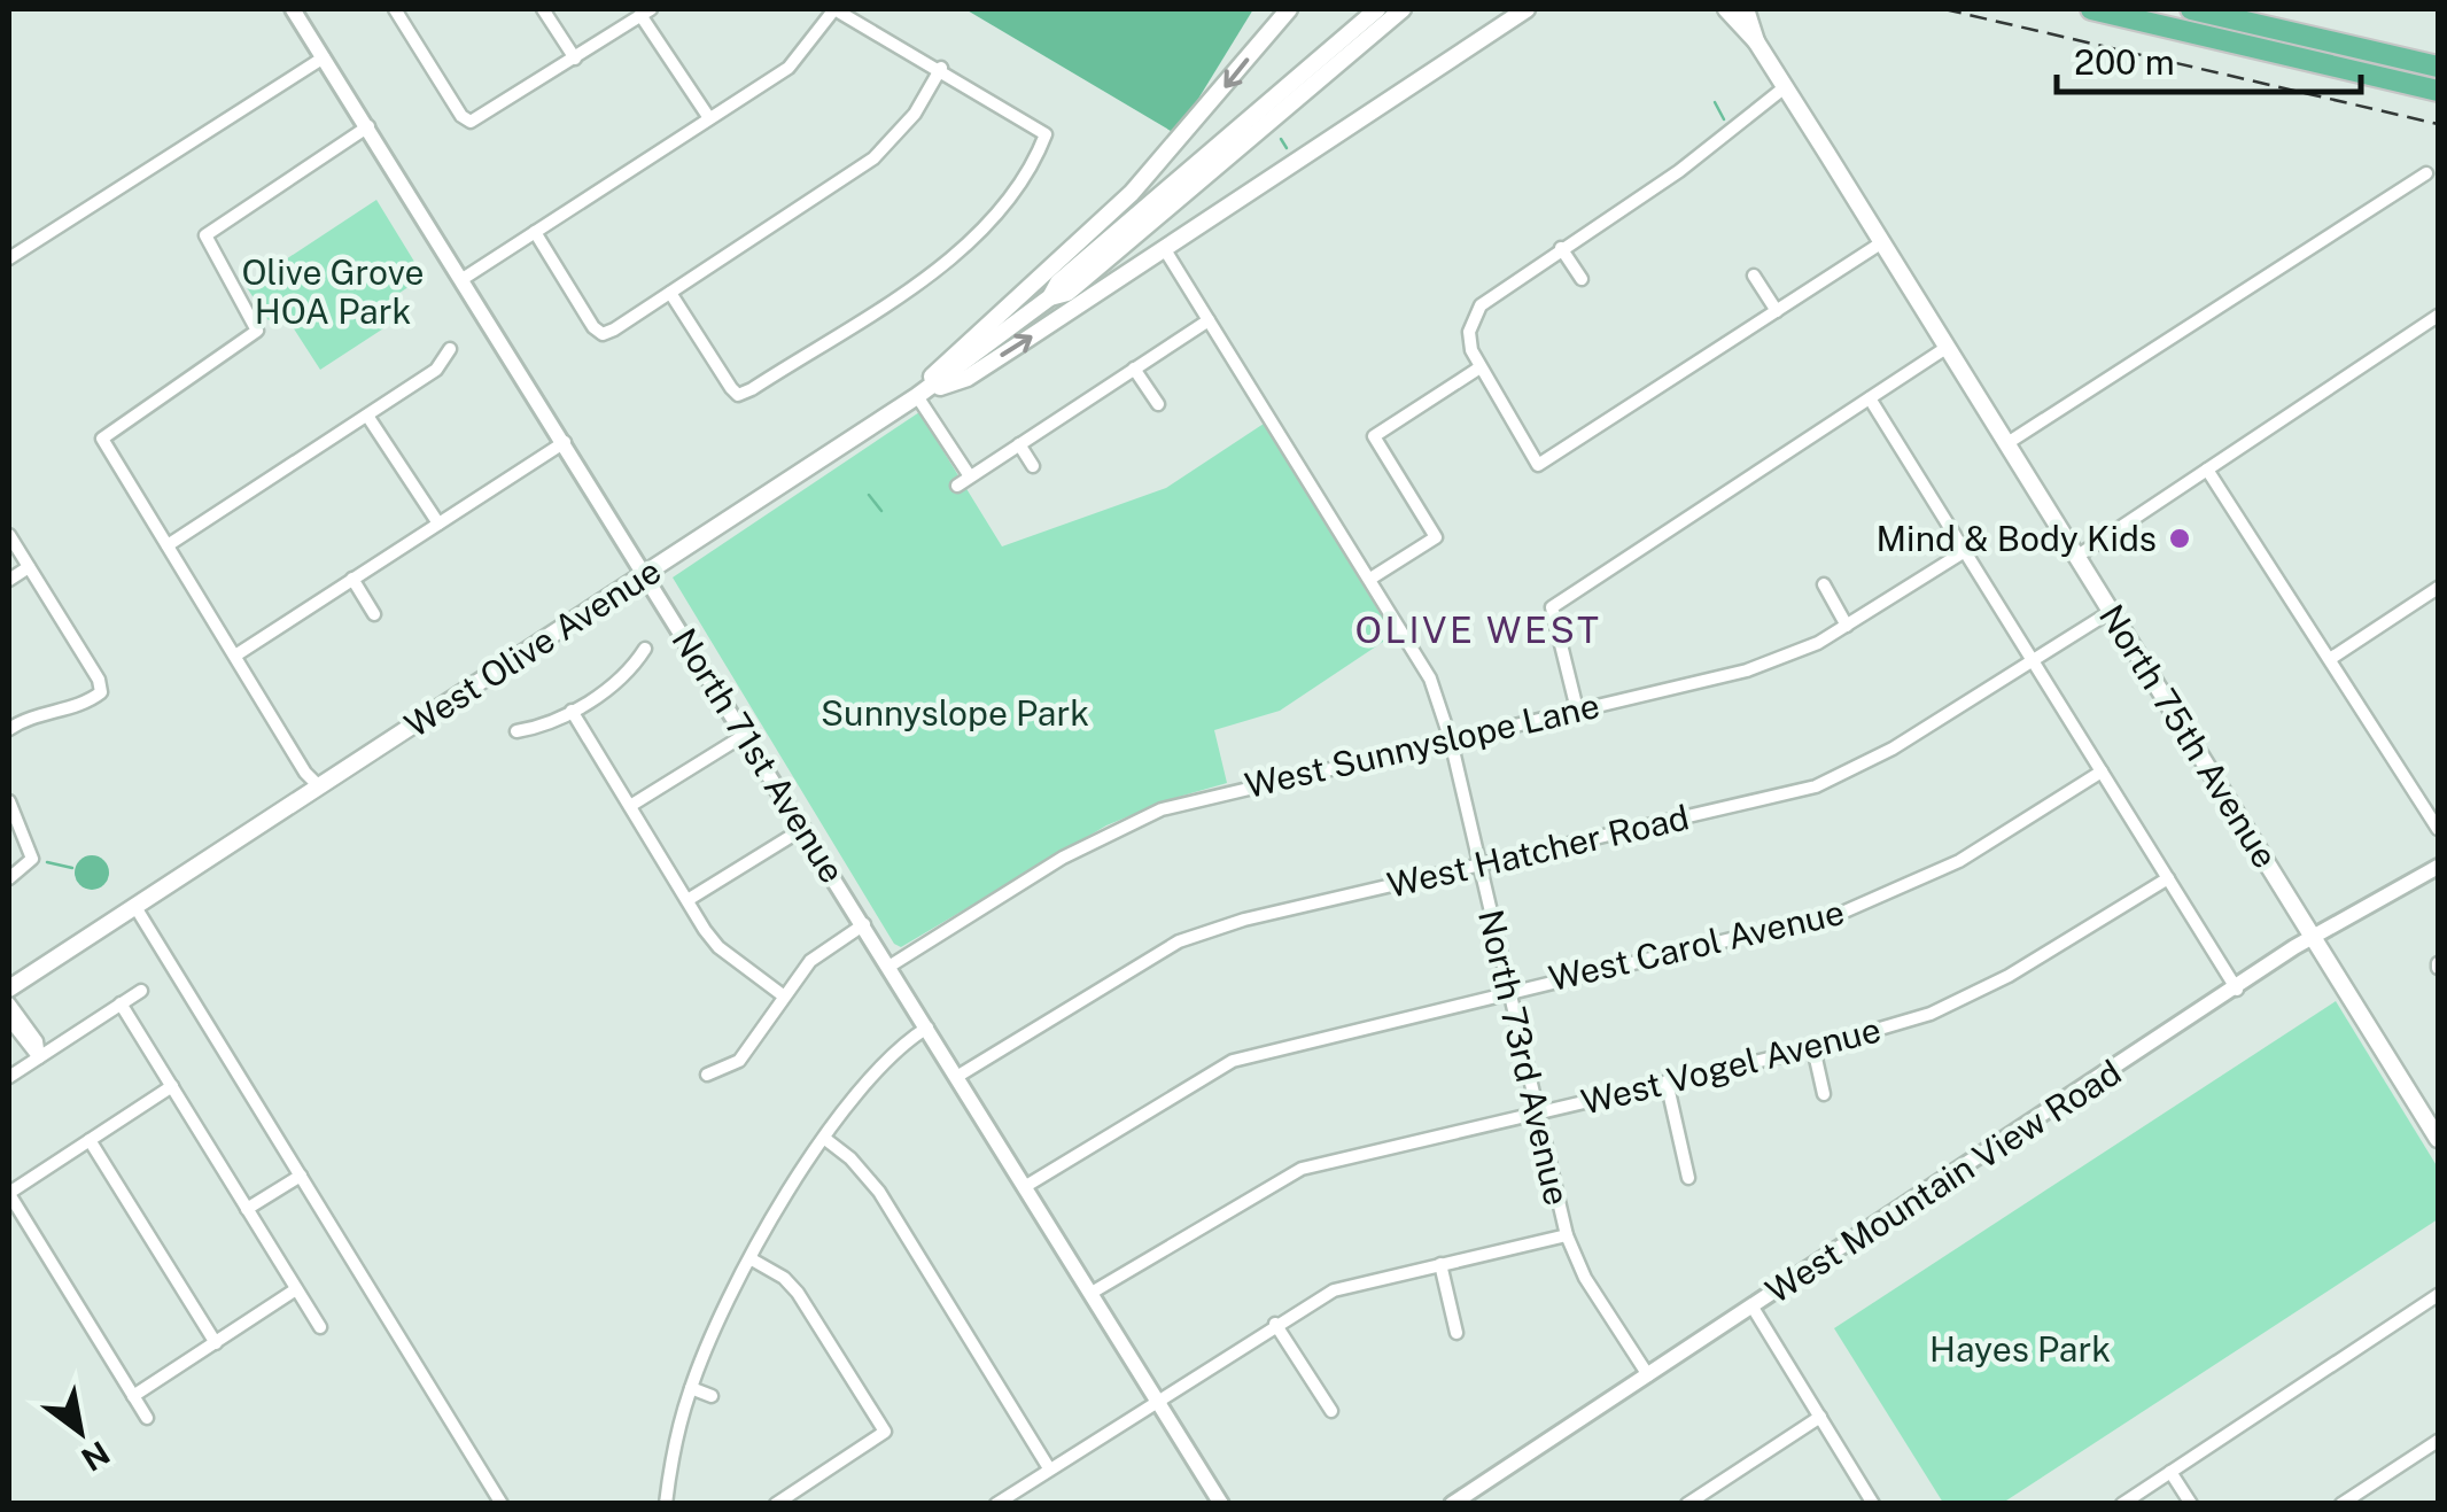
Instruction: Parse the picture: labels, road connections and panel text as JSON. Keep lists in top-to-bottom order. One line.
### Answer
{"streets":{"main road":["West Olive Avenue","North 75th Avenue"],"street":["West Sunnyslope Lane","North 71st Avenue","West Hatcher Road","West Carol Avenue","North 73rd Avenue","West Vogel Avenue","West Mountain View Road"]},"crossings":[["West Olive Avenue","North 71st Avenue"],["North 75th Avenue","West Hatcher Road"],["North 75th Avenue","West Mountain View Road"],["West Sunnyslope Lane","North 71st Avenue"],["West Sunnyslope Lane","North 73rd Avenue"],["North 71st Avenue","West Hatcher Road"],["North 71st Avenue","West Carol Avenue"],["North 71st Avenue","West Vogel Avenue"],["West Hatcher Road","North 73rd Avenue"],["West Carol Avenue","North 73rd Avenue"],["North 73rd Avenue","West Vogel Avenue"],["North 73rd Avenue","West Mountain View Road"]],"districts":["OLIVE WEST"],"parks":["Olive Grove HOA Park","Sunnyslope Park","Hayes Park"],"places":["Mind & Body Kids"],"scale_bar":"200 m","north":"bottom right"}
